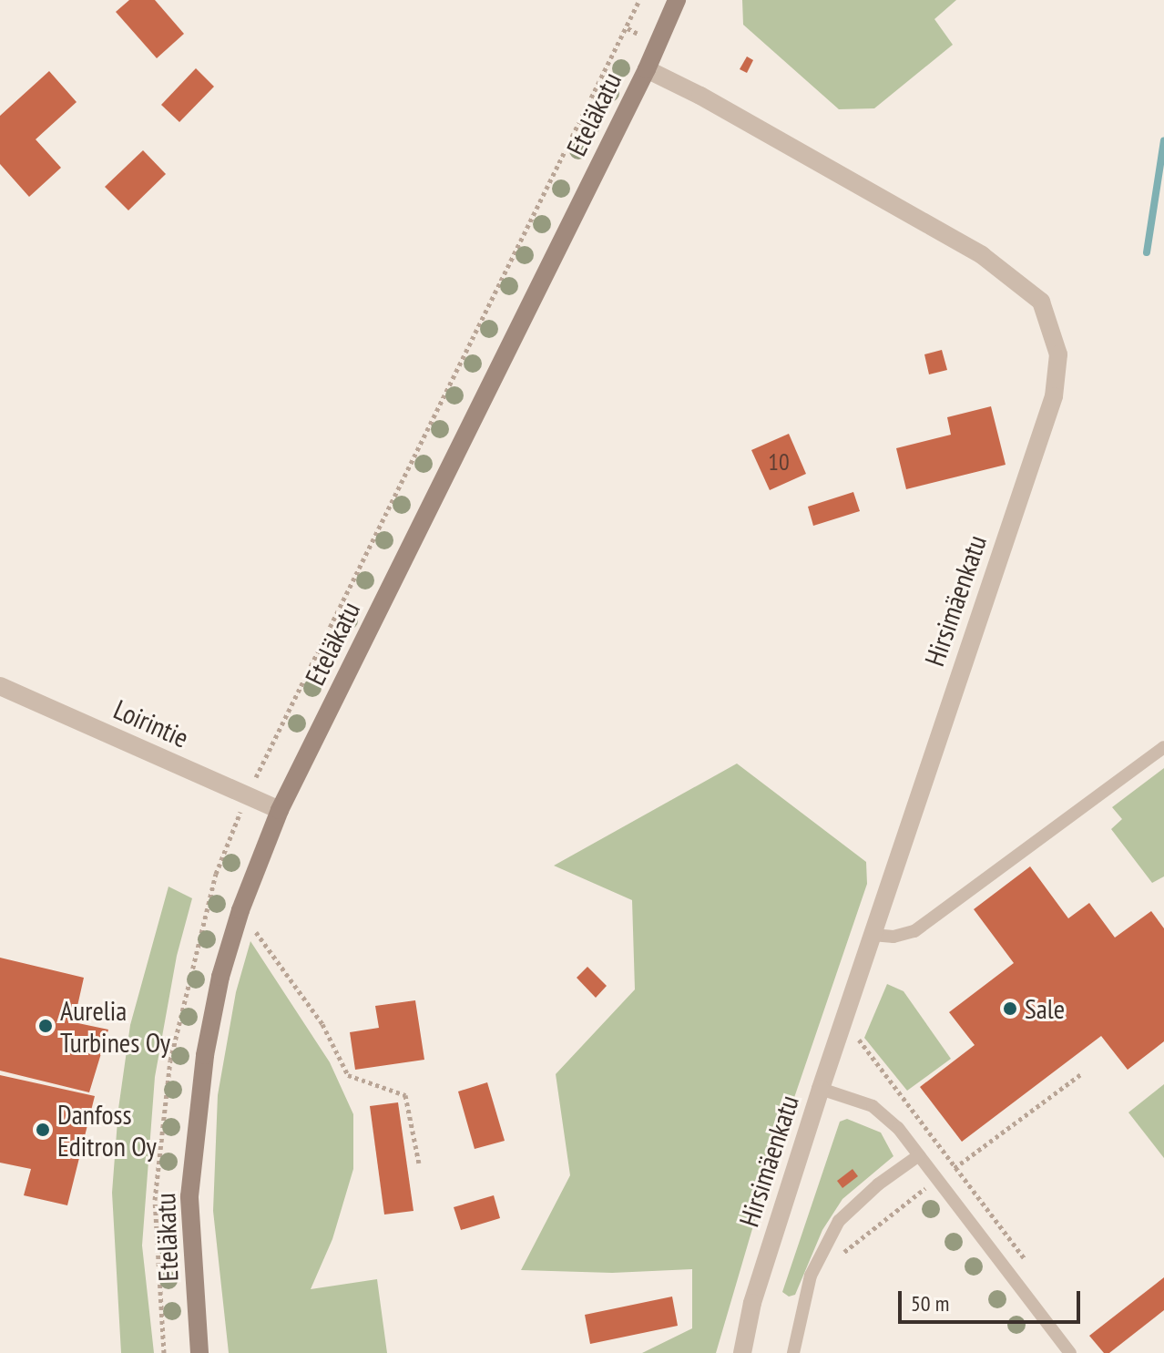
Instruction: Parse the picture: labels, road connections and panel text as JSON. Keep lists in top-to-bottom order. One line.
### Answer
{"streets":{"main road":["Eteläkatu"],"street":["Hirsimäenkatu","Loirintie"]},"crossings":[["Eteläkatu","Hirsimäenkatu"],["Eteläkatu","Loirintie"]],"places":["Sale","Aurelia Turbines Oy","Danfoss Editron Oy"],"house_numbers":["10"],"scale_bar":"50 m"}
